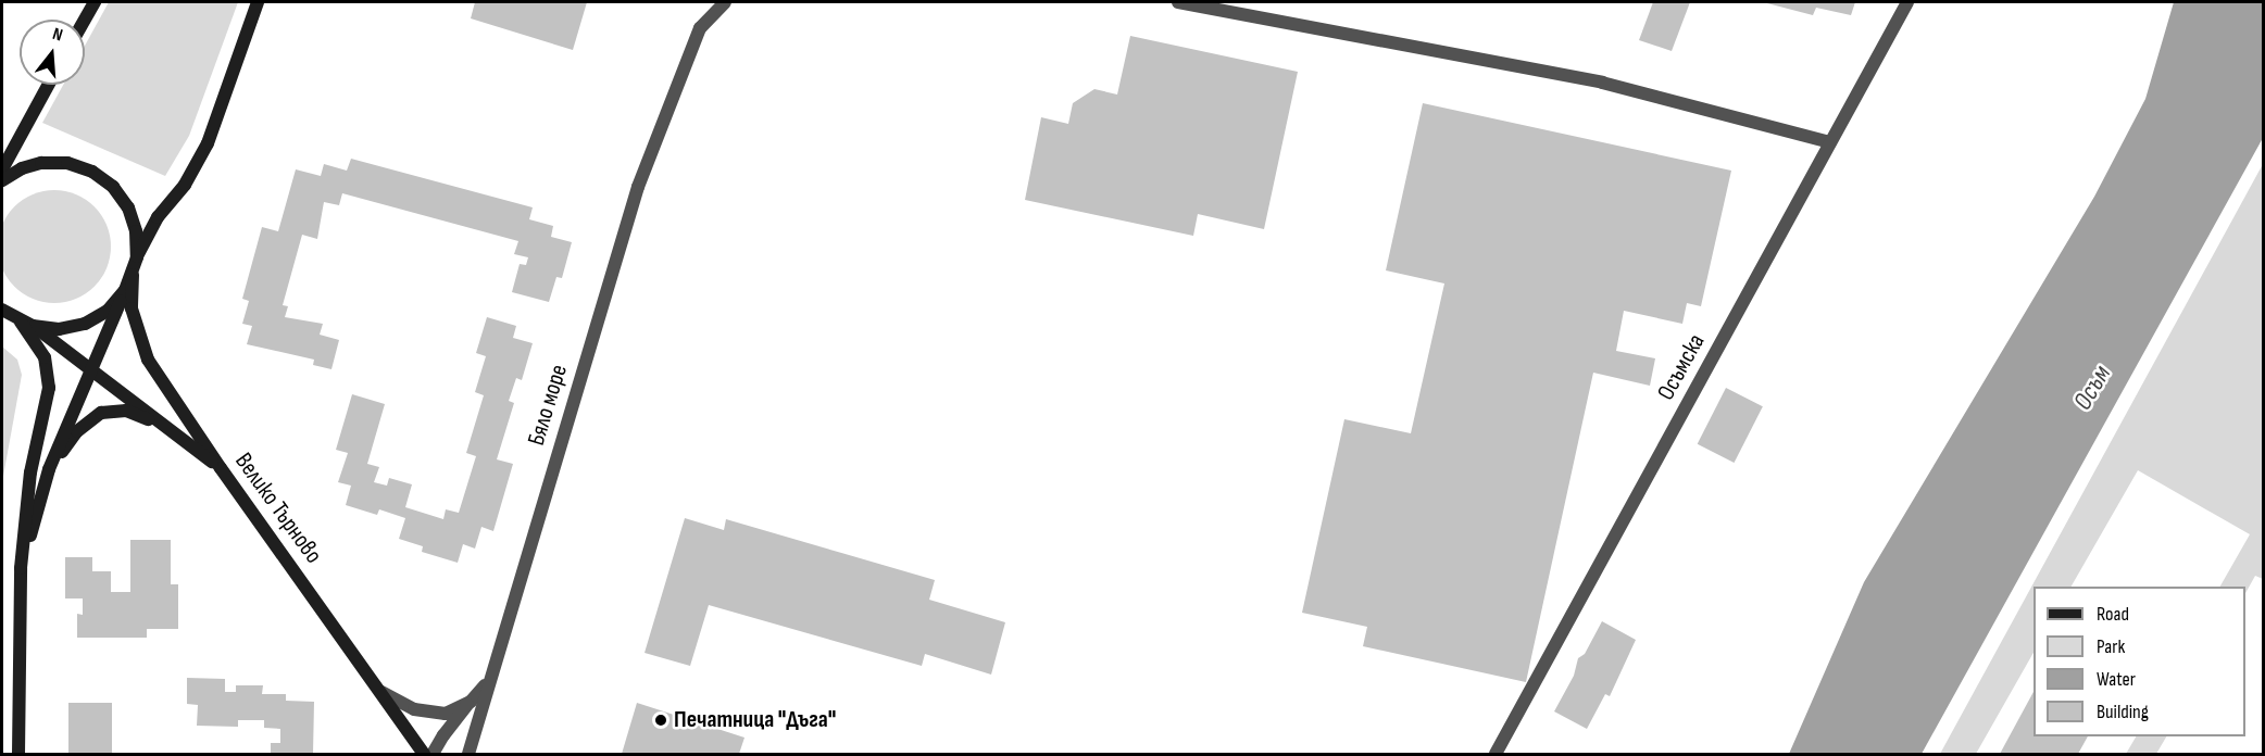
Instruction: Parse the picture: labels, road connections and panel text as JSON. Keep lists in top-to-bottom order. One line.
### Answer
{"streets":{"street":["Осъмска","Бяло море","Велико Търново"]},"crossings":[["Бяло море","Велико Търново"]],"water":["Осъм"],"places":["Печатница \"Дъга\""],"legend":["Road","Park","Water","Building"],"north":"top"}
